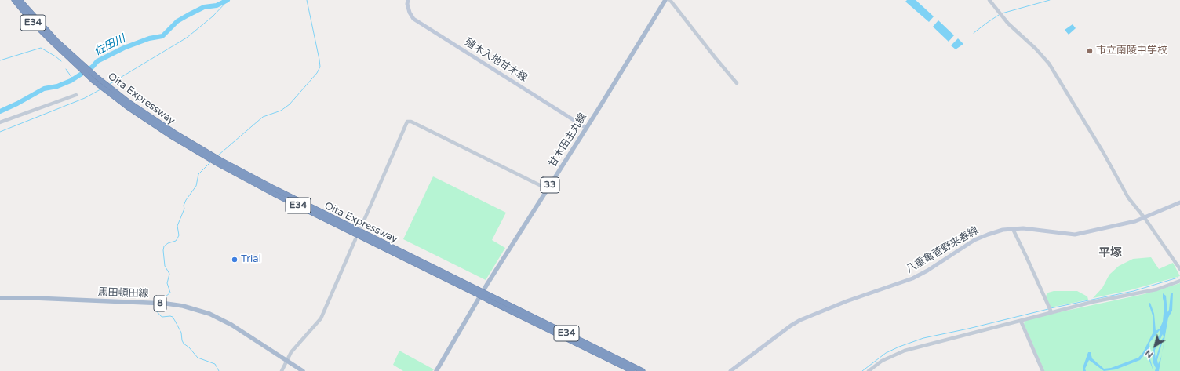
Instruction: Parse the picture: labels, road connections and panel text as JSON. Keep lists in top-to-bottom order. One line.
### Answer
{"streets":{"highway":["E34","Oita Expressway"],"main road":["殖木入地甘木線","甘木田主丸線","33","八重亀菅野来春線","馬田頓田線","8"]},"crossings":[["殖木入地甘木線","甘木田主丸線"]],"districts":["平塚"],"water":["佐田川"],"places":["市立南陵中学校","Trial"],"north":"bottom left"}
